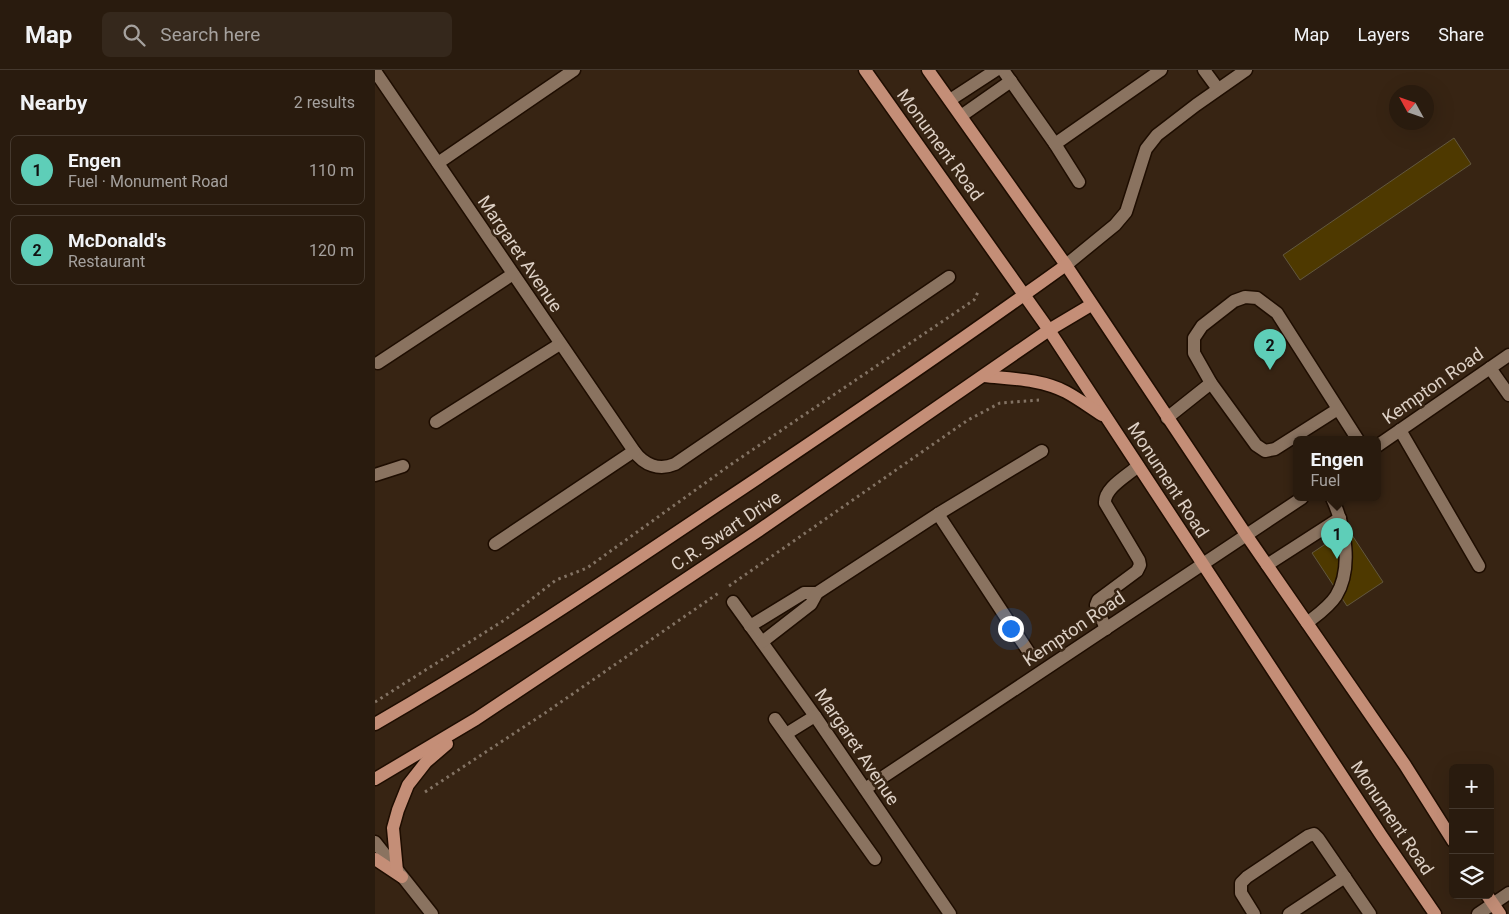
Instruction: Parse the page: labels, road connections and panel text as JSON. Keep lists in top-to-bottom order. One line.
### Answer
{"streets":{"main road":["Monument Road","C.R. Swart Drive"],"street":["Margaret Avenue","Kempton Road"]},"crossings":[["Monument Road","Kempton Road"],["Monument Road","C.R. Swart Drive"],["Margaret Avenue","Kempton Road"]],"north":"top left","page":{"header":"Map","search":"Search here","nav":["Map","Layers","Share"],"heading":["Nearby","2 results"],"list":[{"mark":"1","name":"Engen","note":"Fuel · Monument Road","value":"110 m"},{"mark":"2","name":"McDonald's","note":"Restaurant","value":"120 m"}],"pins":["2","1"],"popup":["Engen","Fuel"],"map_buttons":["+","−"]}}
